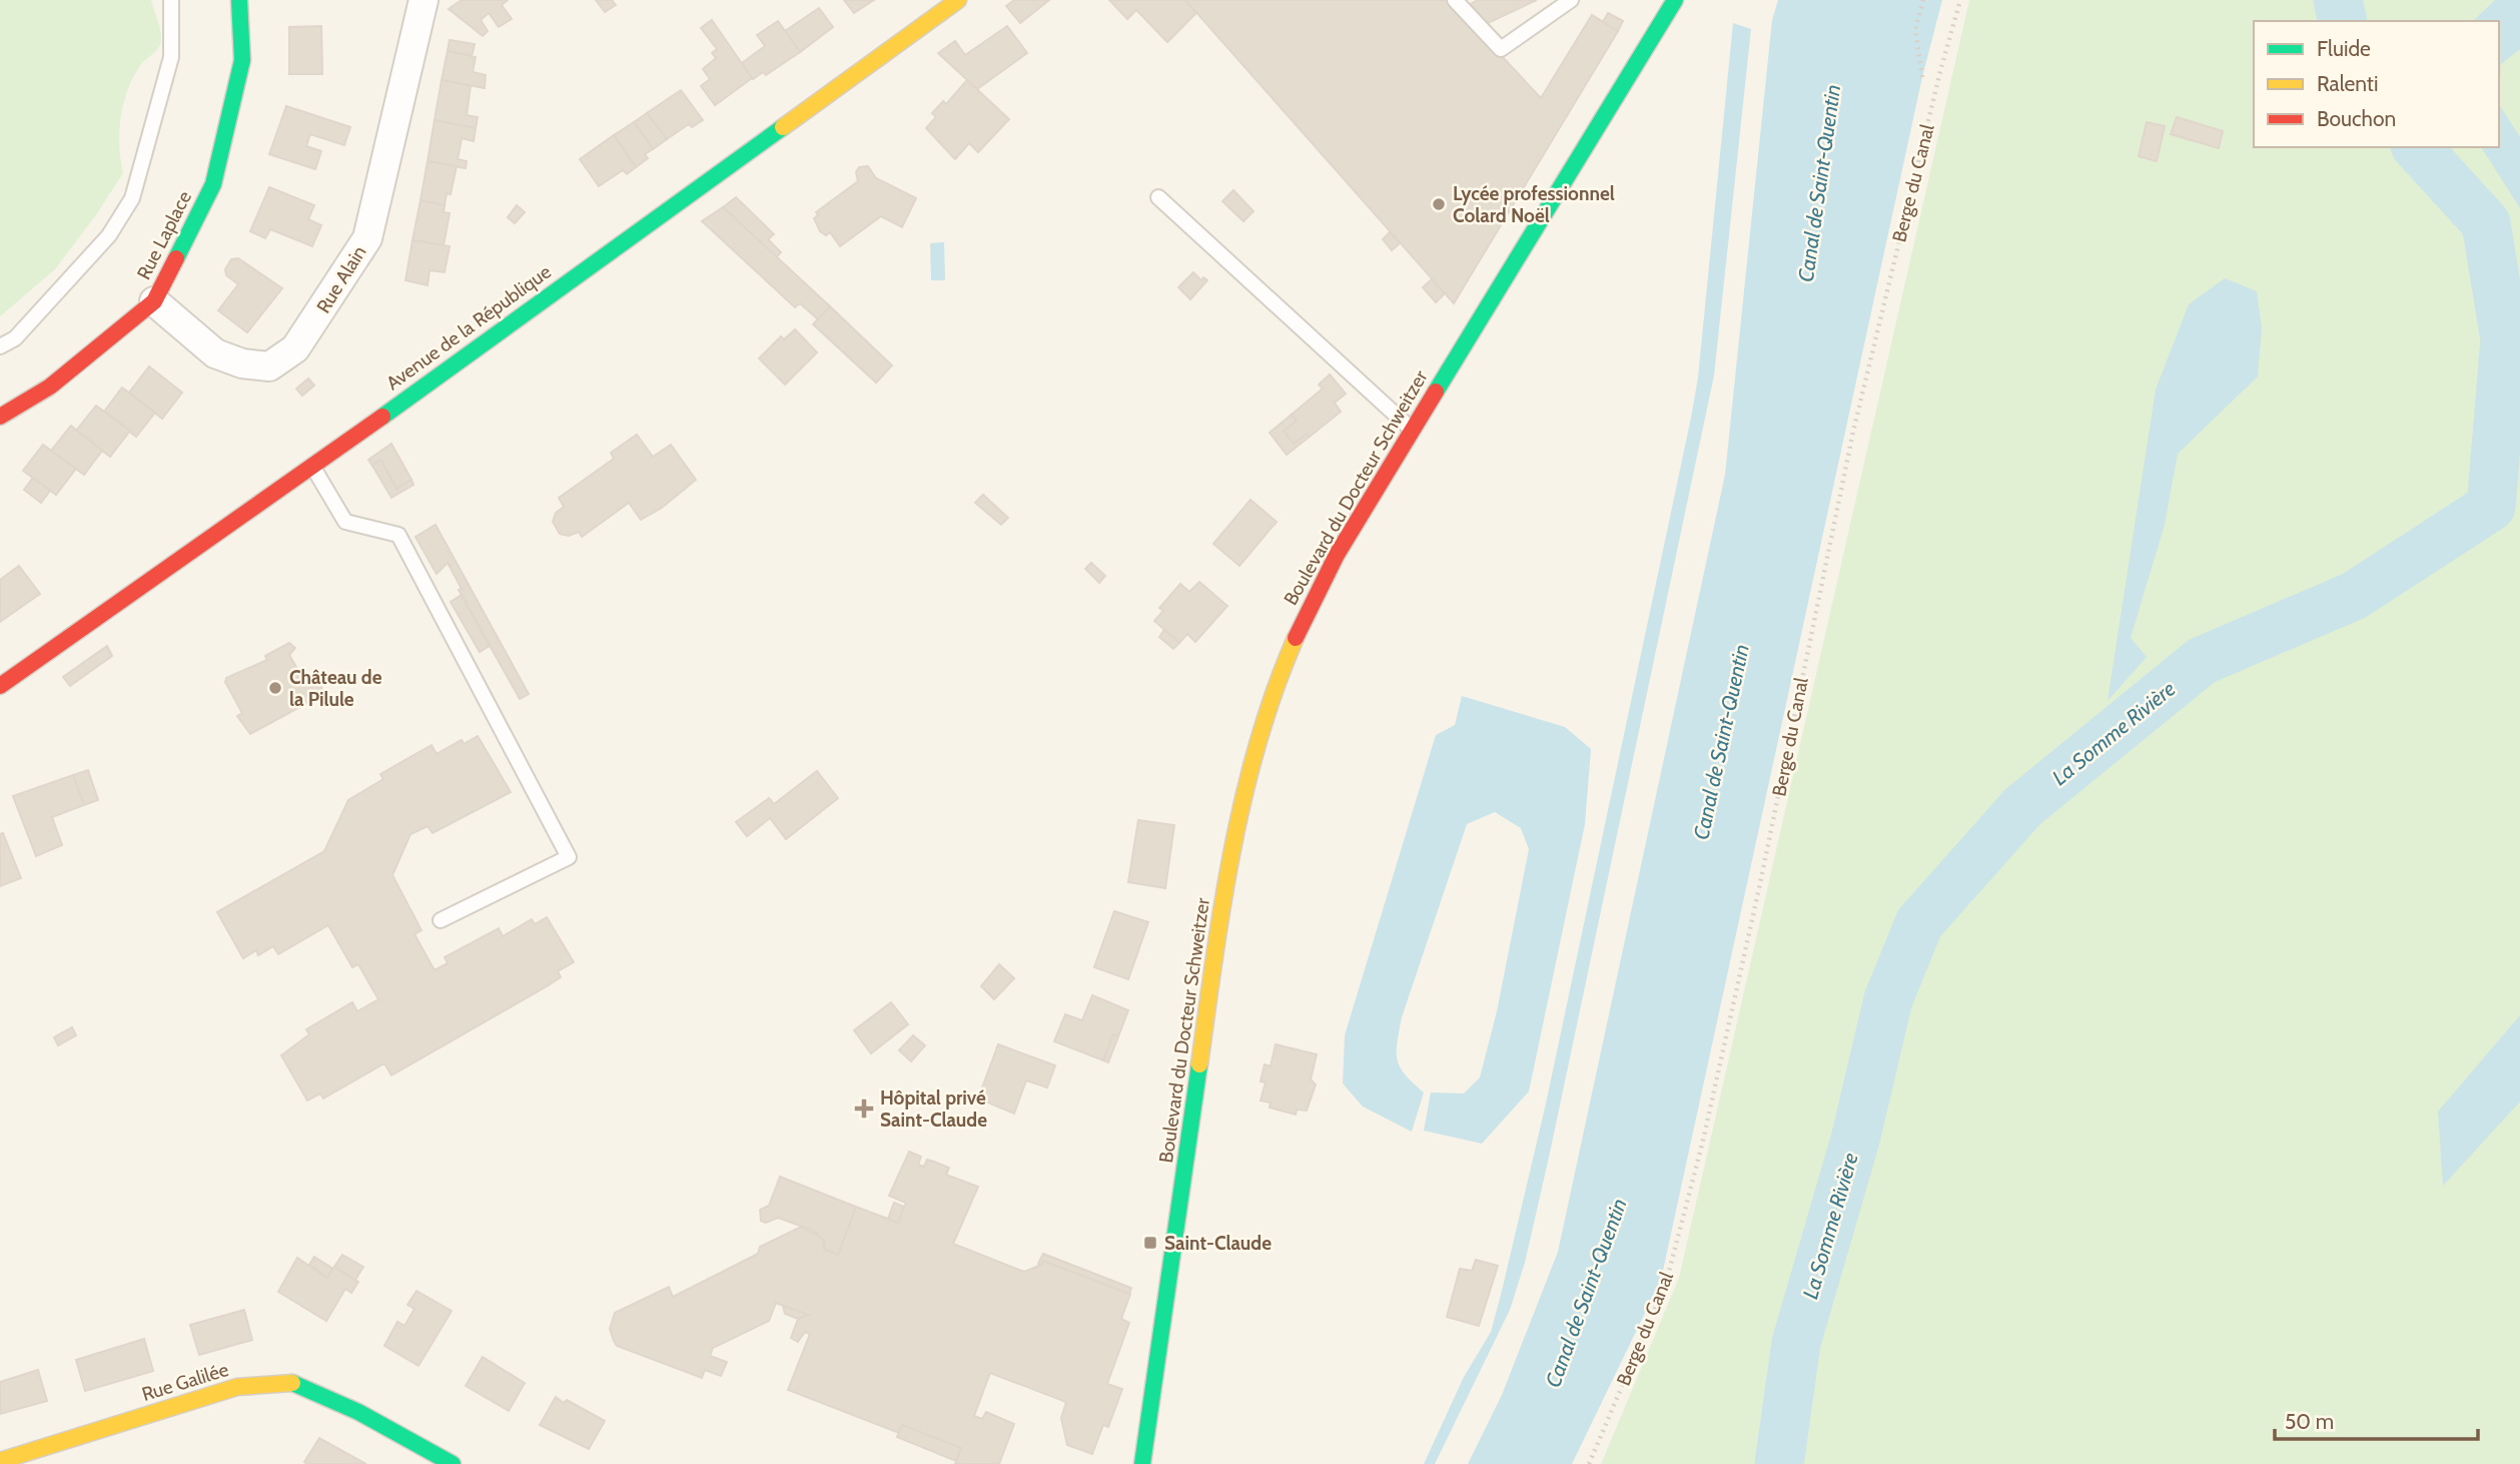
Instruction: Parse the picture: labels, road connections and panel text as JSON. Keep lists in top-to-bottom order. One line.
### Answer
{"streets":{"street":["Rue Laplace","Rue Alain","Avenue de la République","Boulevard du Docteur Schweitzer","Rue Galilée"],"path":["Berge du Canal"]},"crossings":[["Rue Laplace","Rue Alain"]],"water":["Canal de Saint-Quentin","La Somme Rivière"],"places":{"other":["Lycée professionnel Colard Noël","Château de la Pilule"],"health":["Hôpital privé Saint-Claude"],"transit":["Saint-Claude"]},"legend":["Fluide","Ralenti","Bouchon"],"scale_bar":"50 m"}
